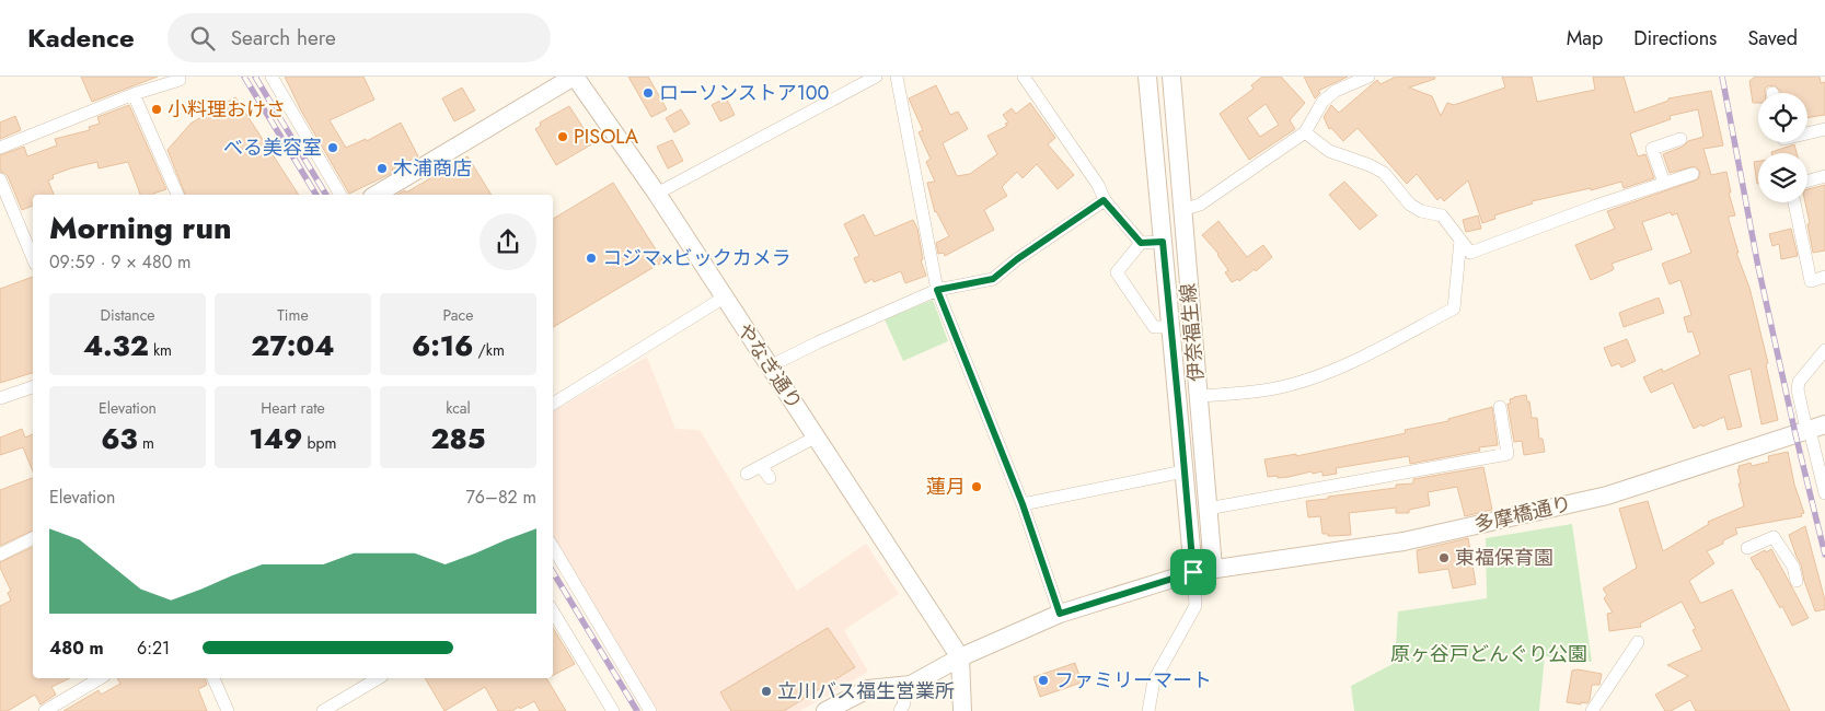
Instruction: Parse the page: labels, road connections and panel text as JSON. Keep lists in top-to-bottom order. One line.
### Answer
{"streets":{"street":["伊奈福生線","やなぎ通り","多摩橋通り"]},"crossings":[["伊奈福生線","多摩橋通り"]],"parks":["原ヶ谷戸どんぐり公園"],"places":["ローソンストア100","小料理おけさ","PISOLA","べる美容室","木浦商店","コジマ×ビックカメラ","蓮月","東福保育園","ファミリーマート","立川バス福生営業所"],"page":{"header":"Kadence","search":"Search here","nav":["Map","Directions","Saved"],"heading":["Morning run","09:59 · 9 × 480 m"],"stats":[["Distance","4.32 km"],["Time","27:04"],["Pace","6:16 /km"],["Elevation","63 m"],["Heart rate","149 bpm"],["kcal","285"]],"chart":["Elevation","76–82 m"],"list":[{"name":"480 m","note":"6:21"}]}}
